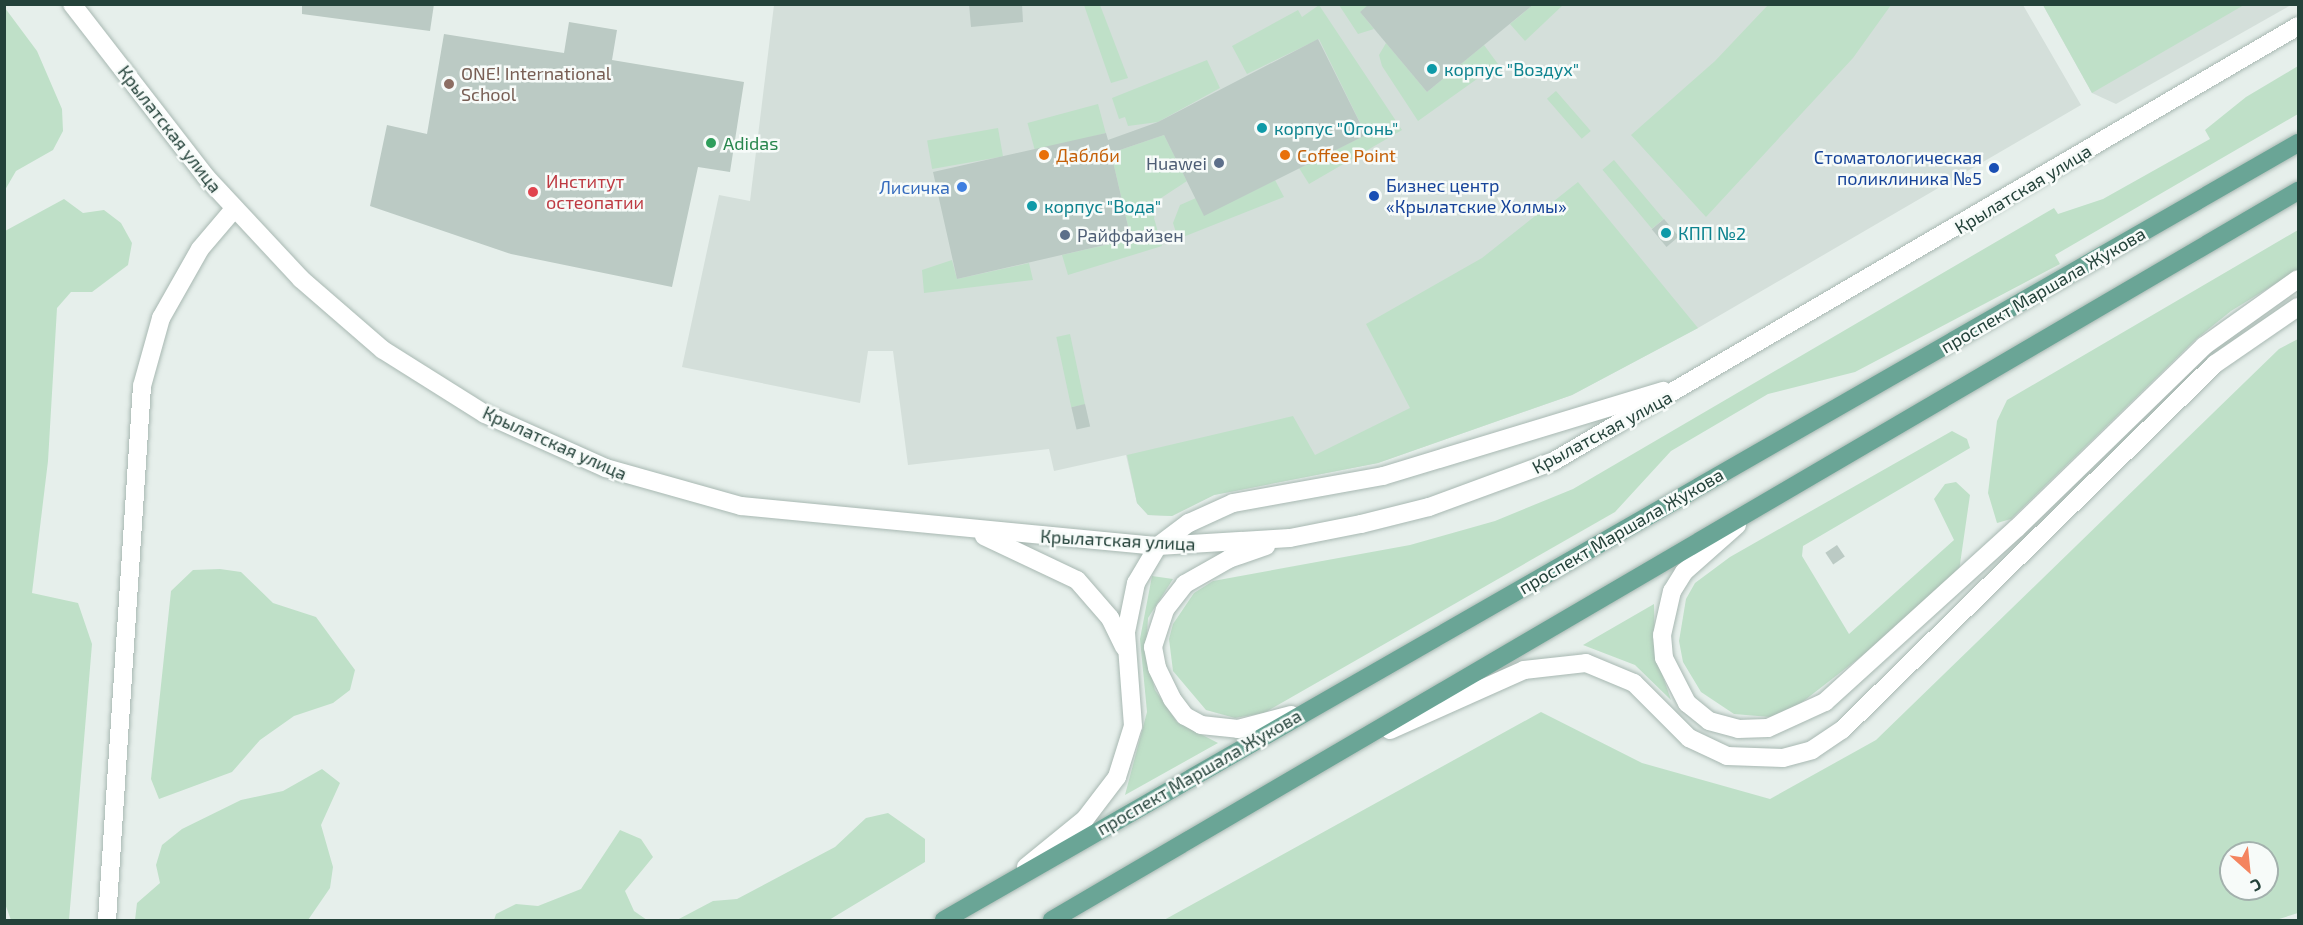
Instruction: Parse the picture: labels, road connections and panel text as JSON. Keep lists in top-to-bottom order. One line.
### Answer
{"streets":{"main road":["Крылатская улица","проспект Маршала Жукова"]},"places":["корпус \"Воздух\"","ONE! International School","корпус \"Огонь\"","Adidas","Даблби","Coffee Point","Huawei","Стоматологическая поликлиника №5","Лисичка","Институт остеопатии","Бизнес центр «Крылатские Холмы»","корпус \"Вода\"","КПП №2","Райффайзен"],"north":"bottom right"}
